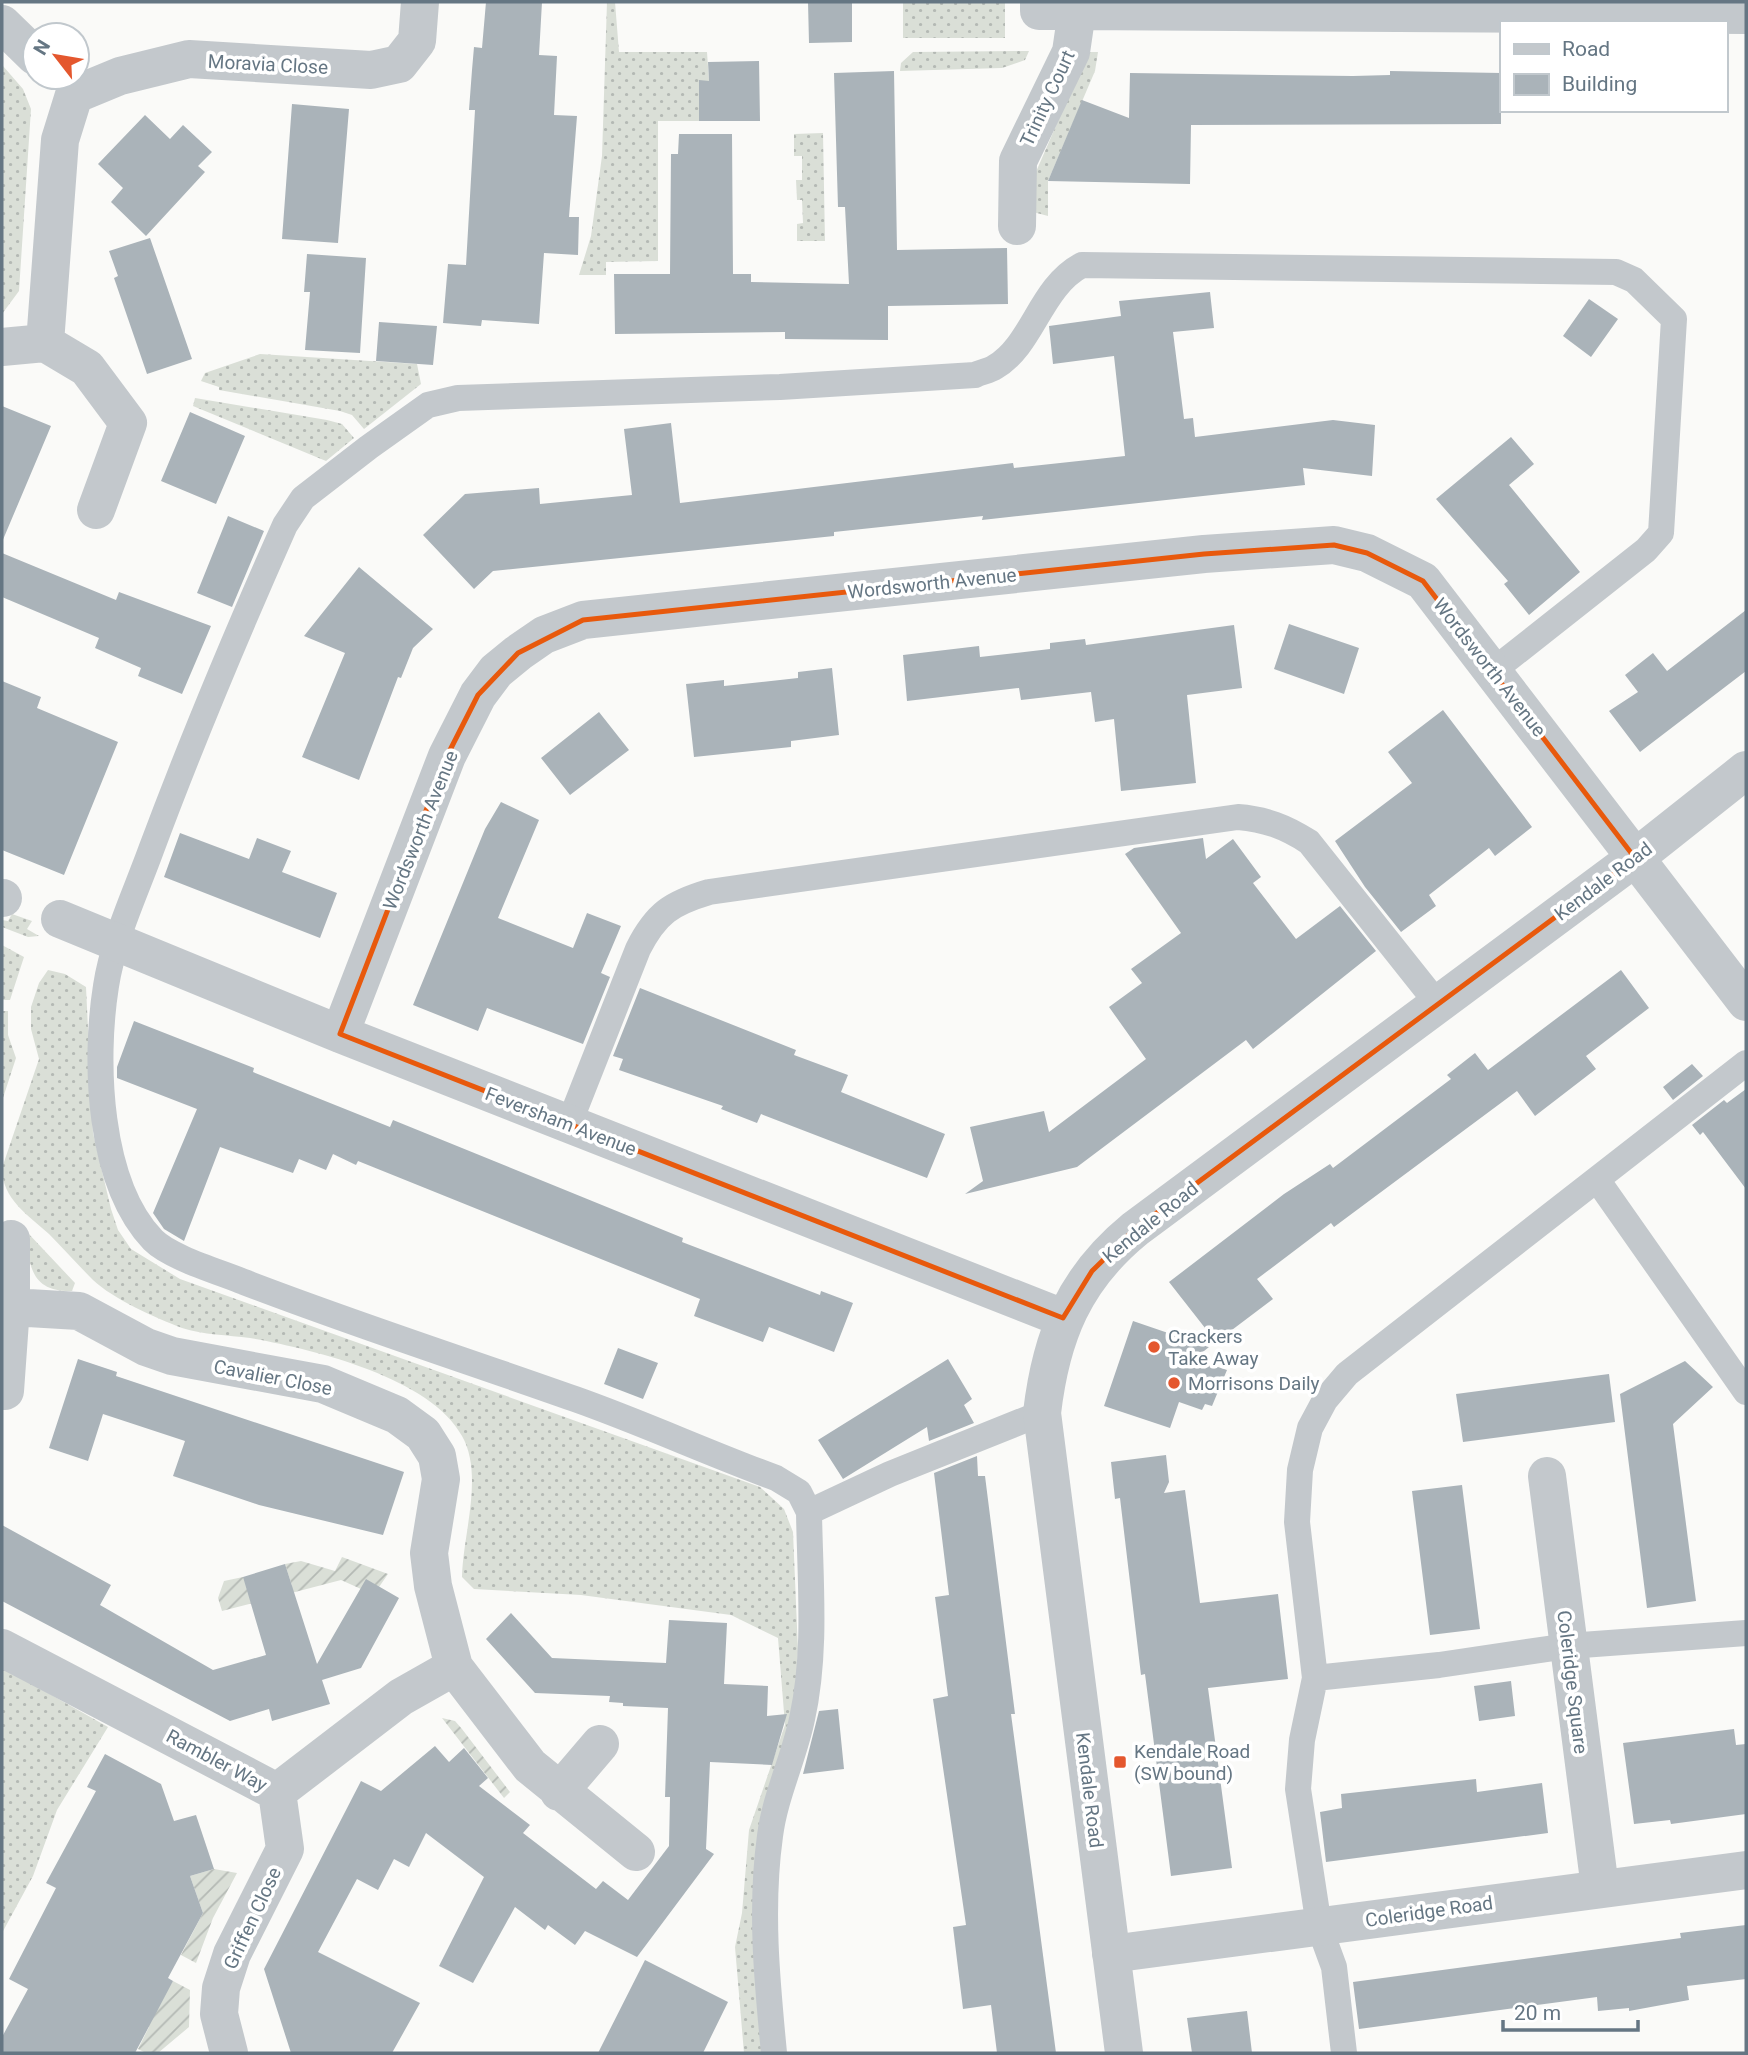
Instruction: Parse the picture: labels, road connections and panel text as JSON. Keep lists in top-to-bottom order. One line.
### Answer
{"streets":{"street":["Moravia Close","Trinity Court","Wordsworth Avenue","Kendale Road","Feversham Avenue","Cavalier Close","Coleridge Square","Rambler Way","Coleridge Road","Griffen Close"]},"crossings":[["Wordsworth Avenue","Kendale Road"],["Wordsworth Avenue","Feversham Avenue"],["Kendale Road","Feversham Avenue"],["Kendale Road","Coleridge Road"],["Cavalier Close","Rambler Way"],["Coleridge Square","Coleridge Road"],["Rambler Way","Griffen Close"]],"places":{"other":["Crackers Take Away","Morrisons Daily"],"transit":["Kendale Road (SW bound)"]},"legend":["Road","Building"],"scale_bar":"20 m","north":"top left"}
